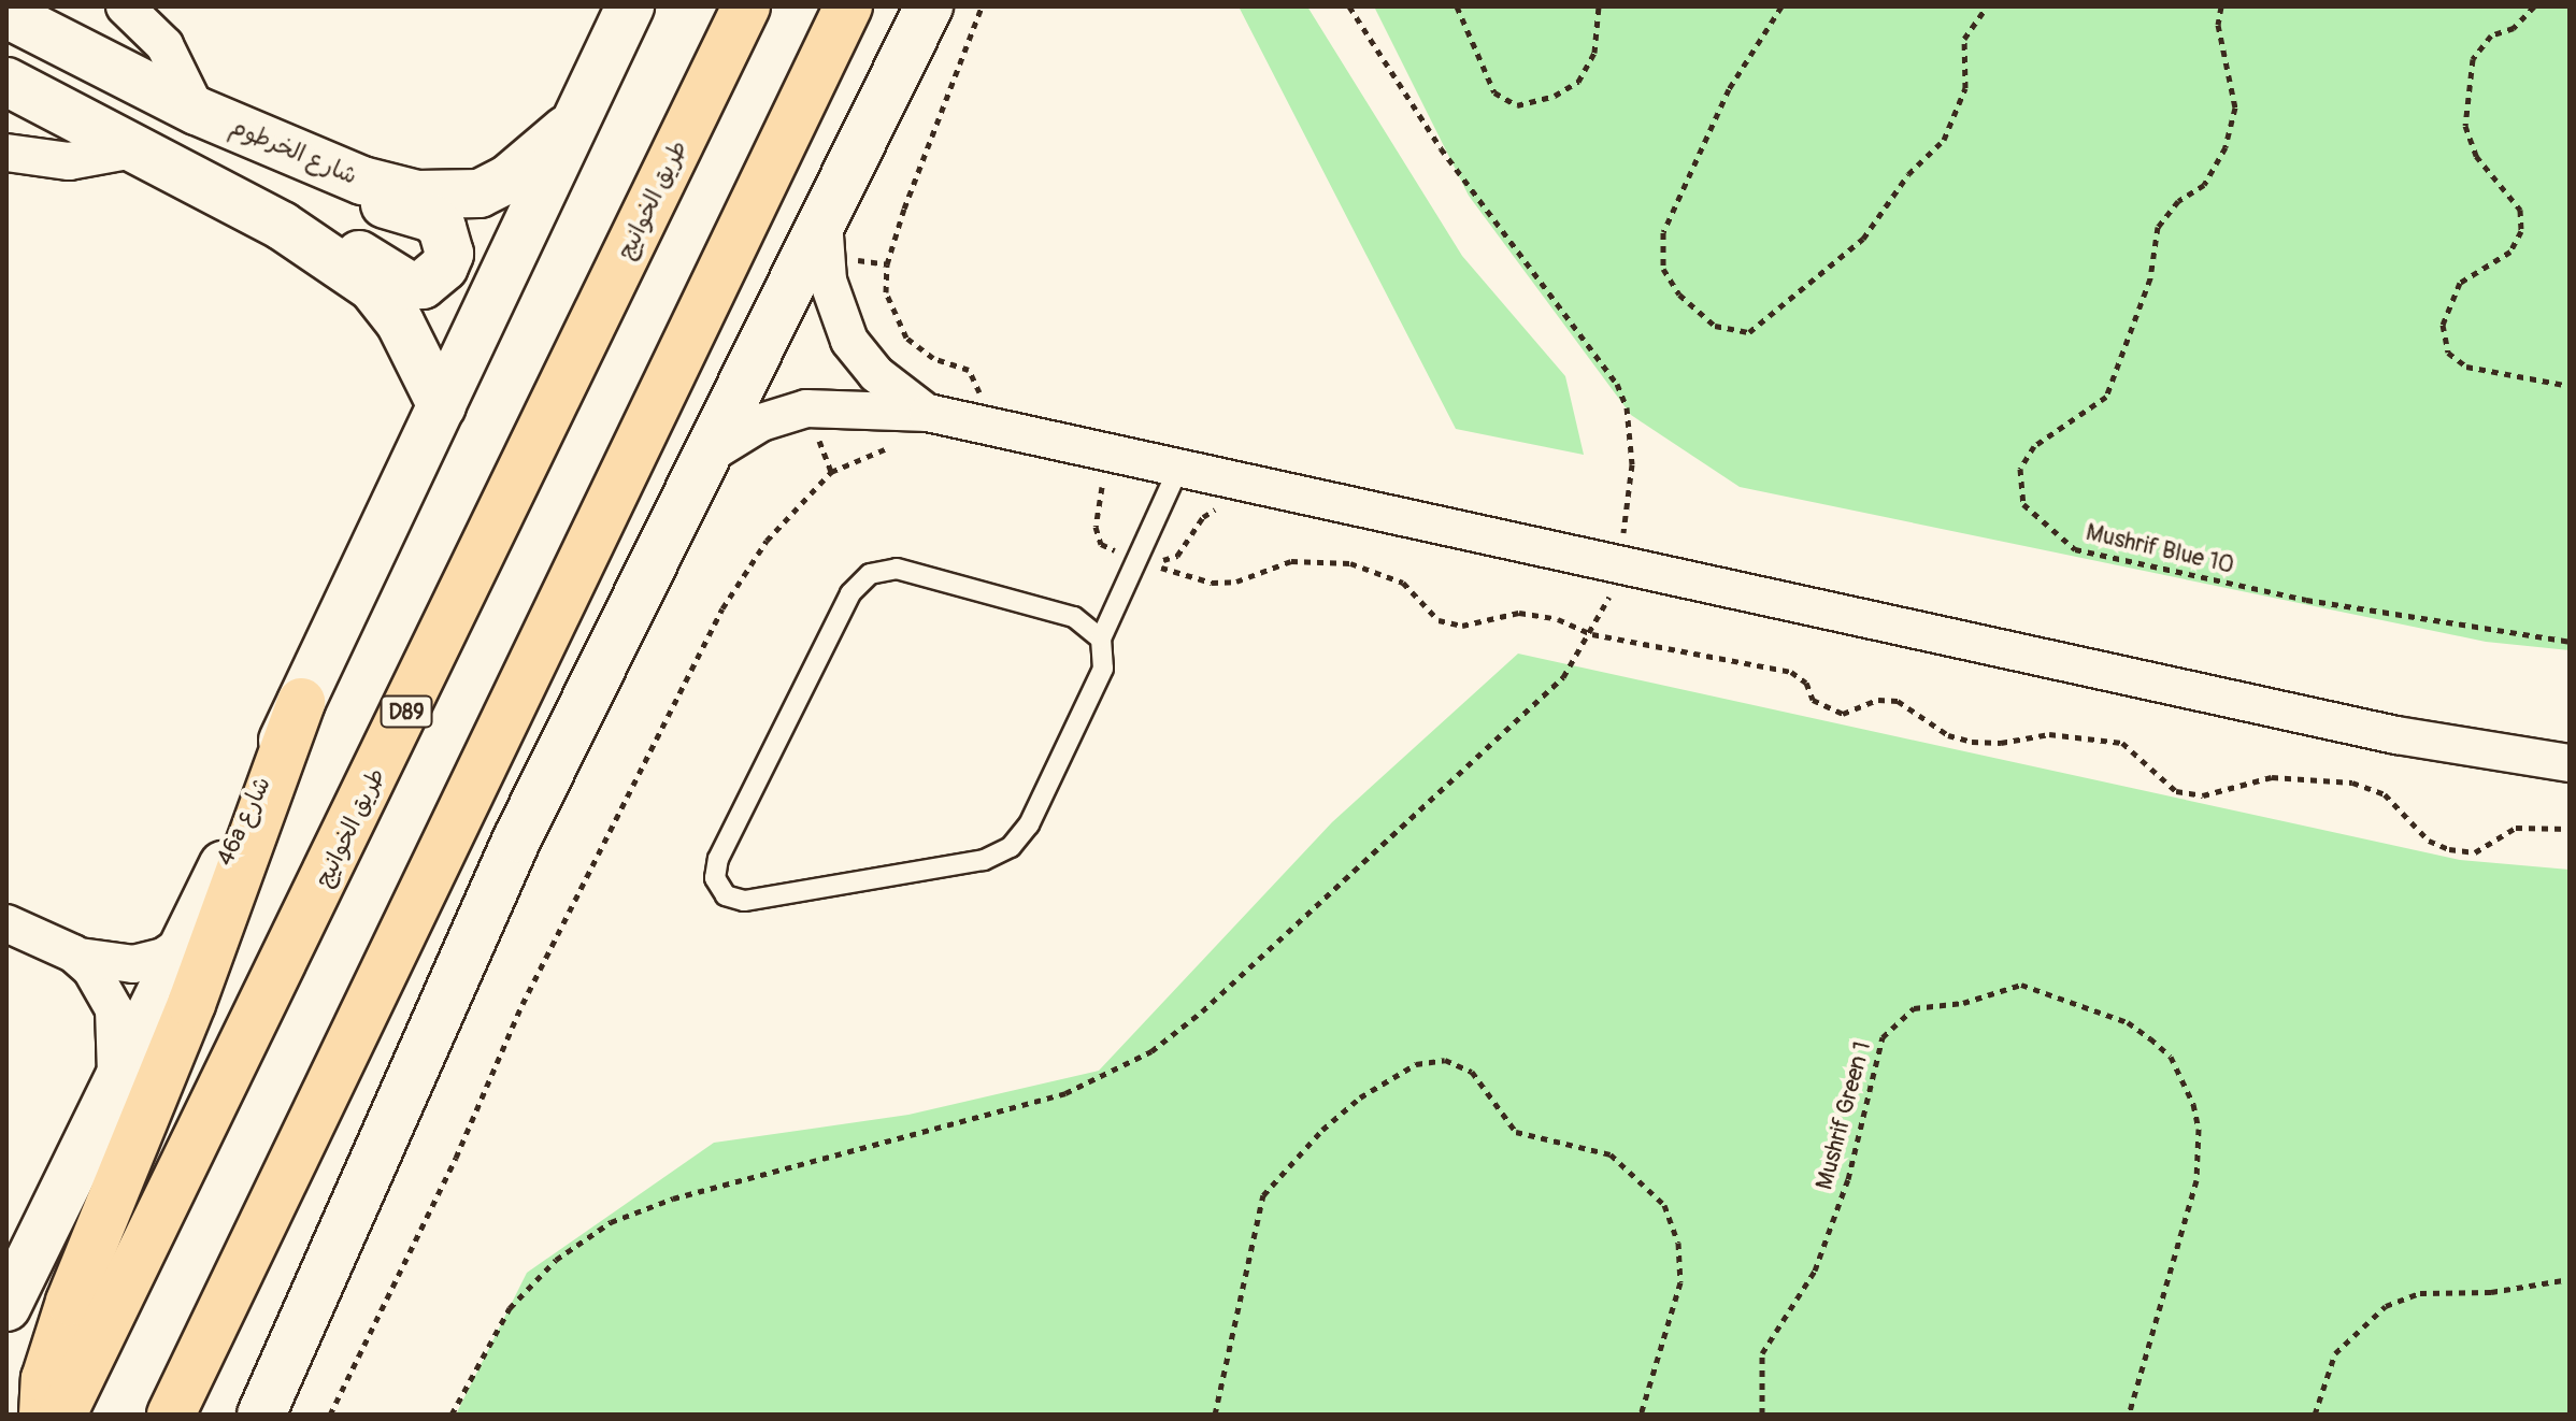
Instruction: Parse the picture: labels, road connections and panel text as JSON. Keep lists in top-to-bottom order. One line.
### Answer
{"streets":{"highway":["طريق الخوانيج","D89"],"street":["شارع الخرطوم","46a شارع"],"path":["Mushrif Blue 10","Mushrif Green 1"]},"crossings":[["شارع الخرطوم","46a شارع"]]}
